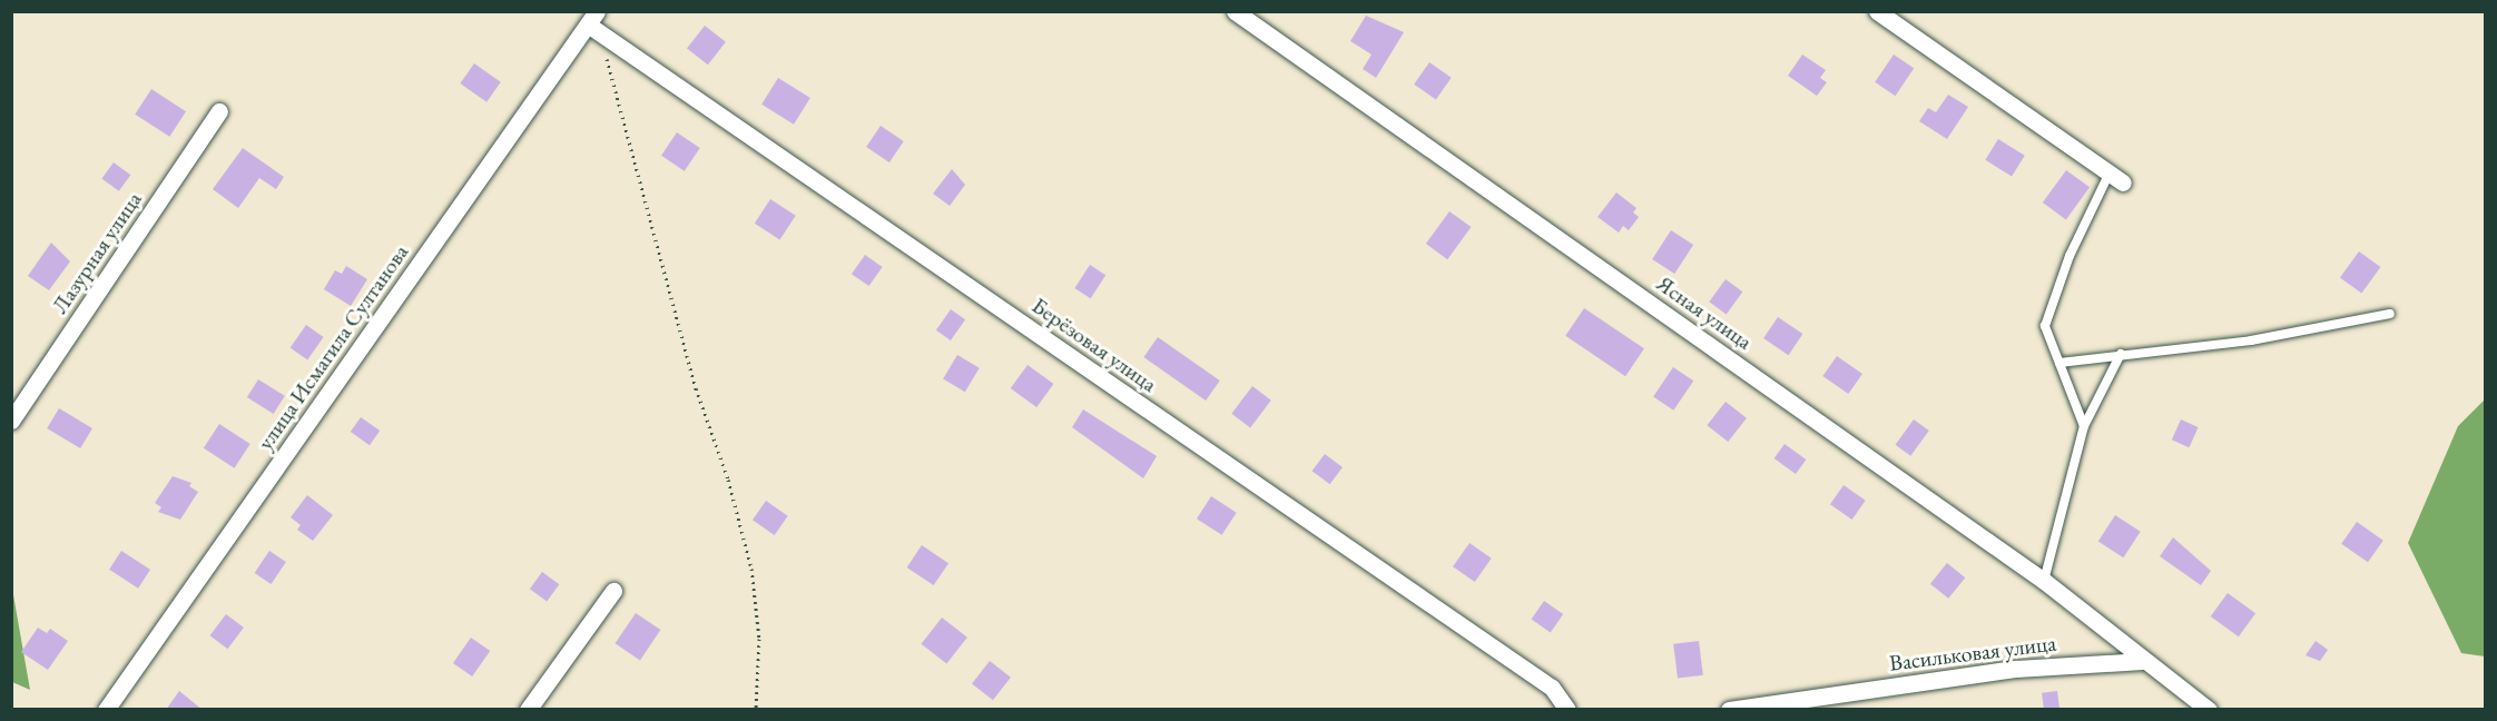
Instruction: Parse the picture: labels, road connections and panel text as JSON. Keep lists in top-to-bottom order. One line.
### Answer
{"streets":{"street":["Лазурная улица","Ясная улица","Берёзовая улица","улица Исмагила Султанова","Васильковая улица"]},"crossings":[["Ясная улица","Васильковая улица"],["Берёзовая улица","улица Исмагила Султанова"]]}
